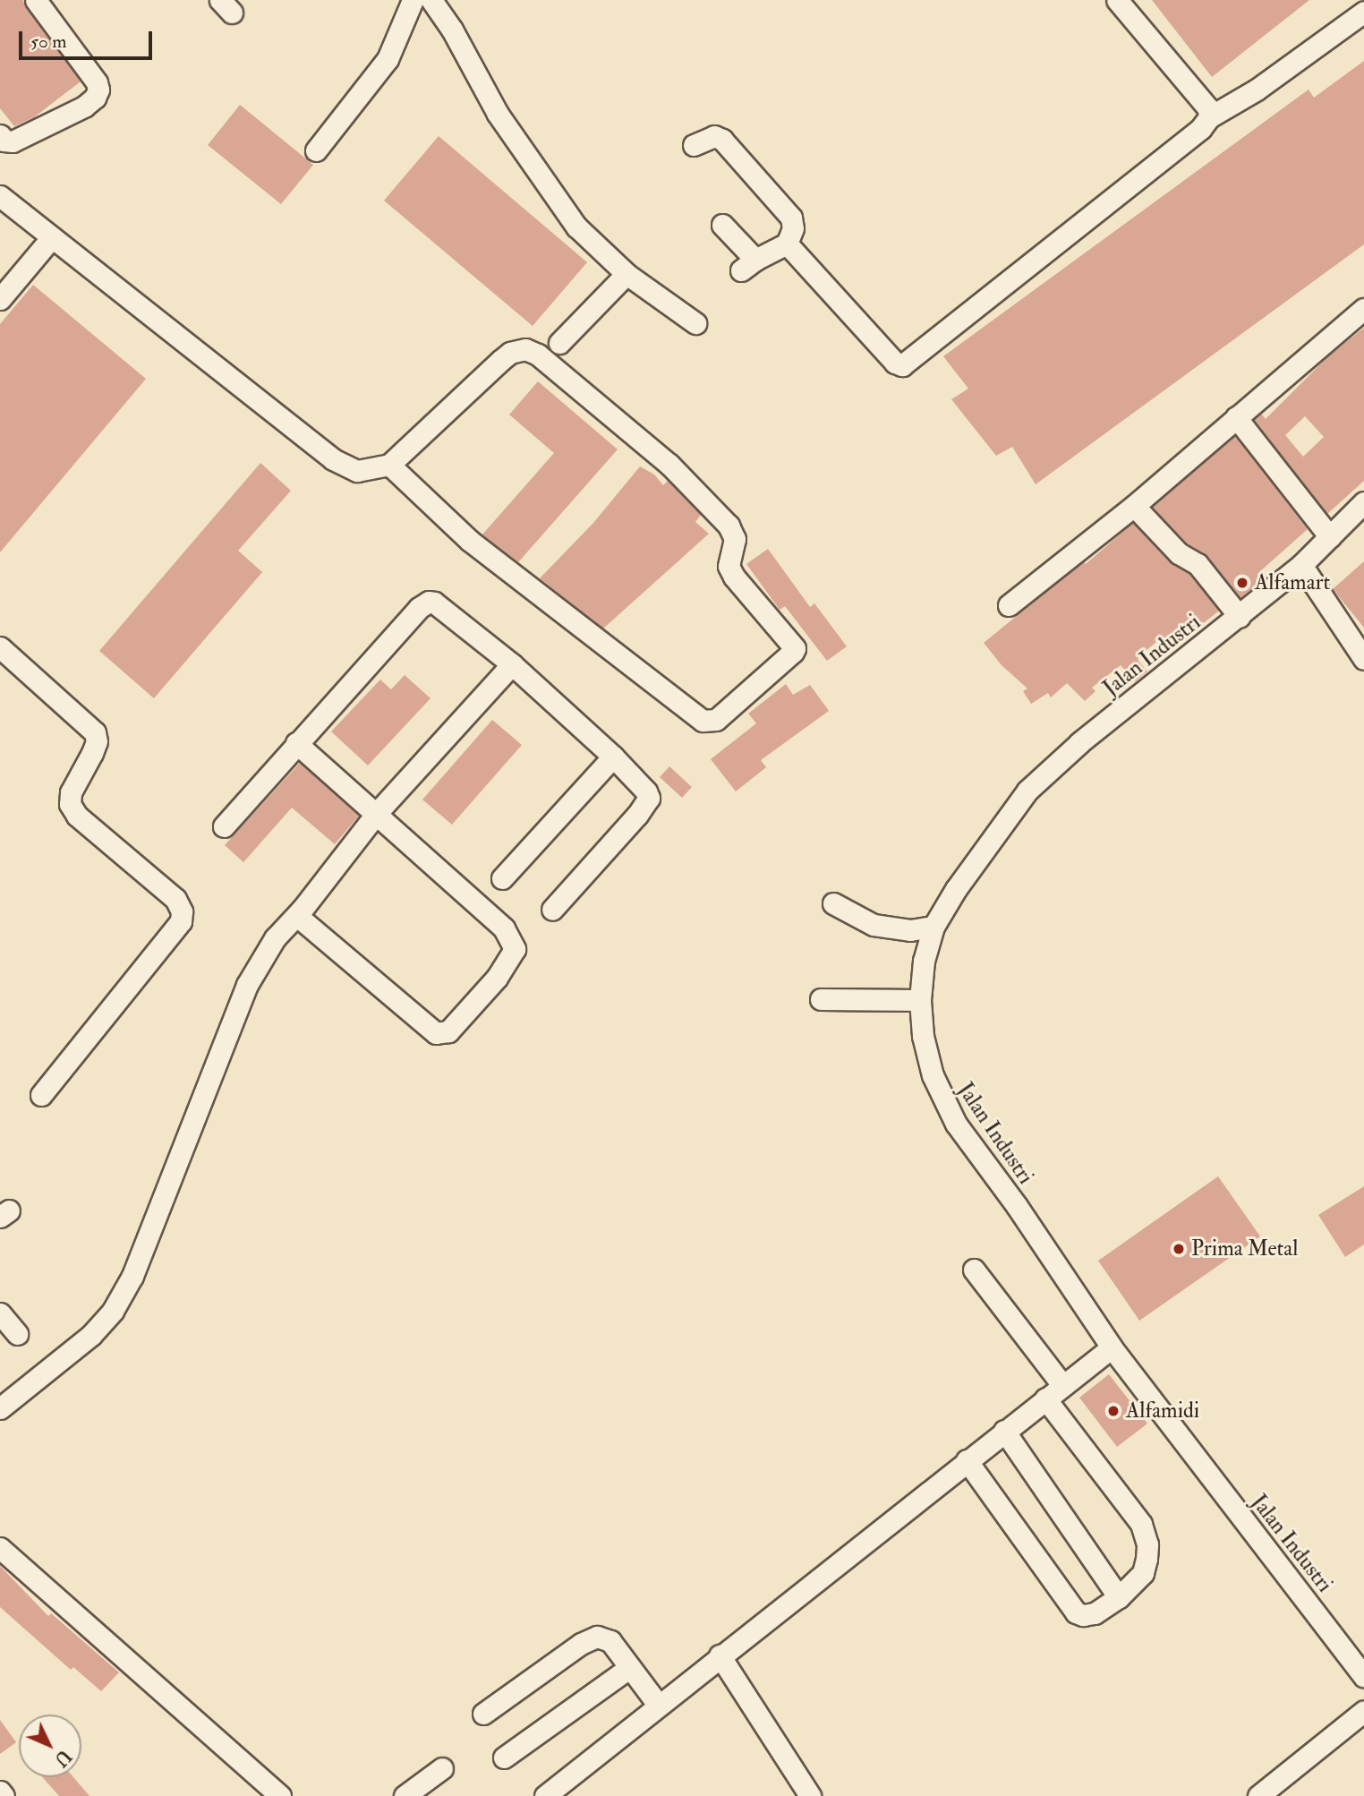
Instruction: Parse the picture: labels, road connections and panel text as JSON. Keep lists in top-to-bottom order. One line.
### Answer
{"streets":{"street":["Jalan Industri"]},"places":["Alfamart","Prima Metal","Alfamidi"],"scale_bar":"50 m","north":"bottom right"}
